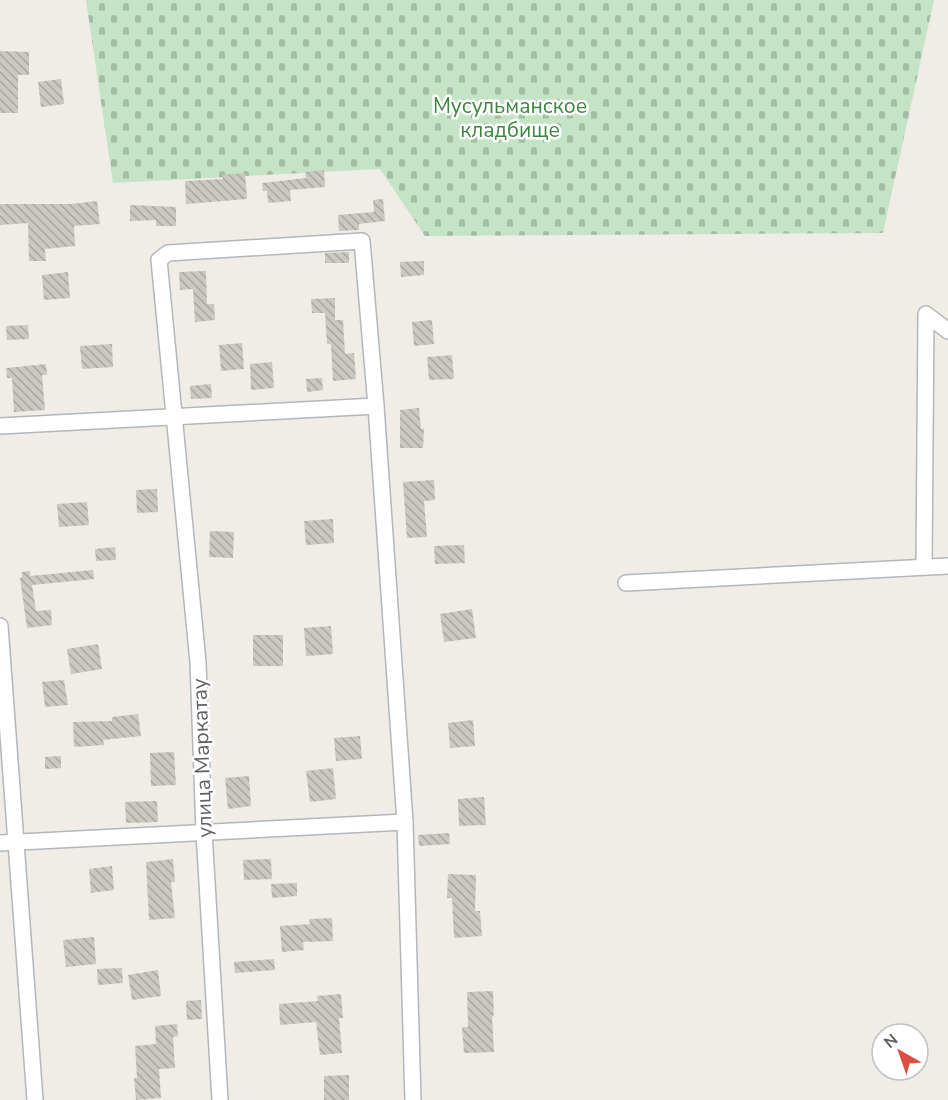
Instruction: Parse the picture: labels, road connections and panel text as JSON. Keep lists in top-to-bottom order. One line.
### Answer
{"streets":{"street":["улица Маркатау"]},"parks":["Мусульманское кладбище"],"north":"top left"}
